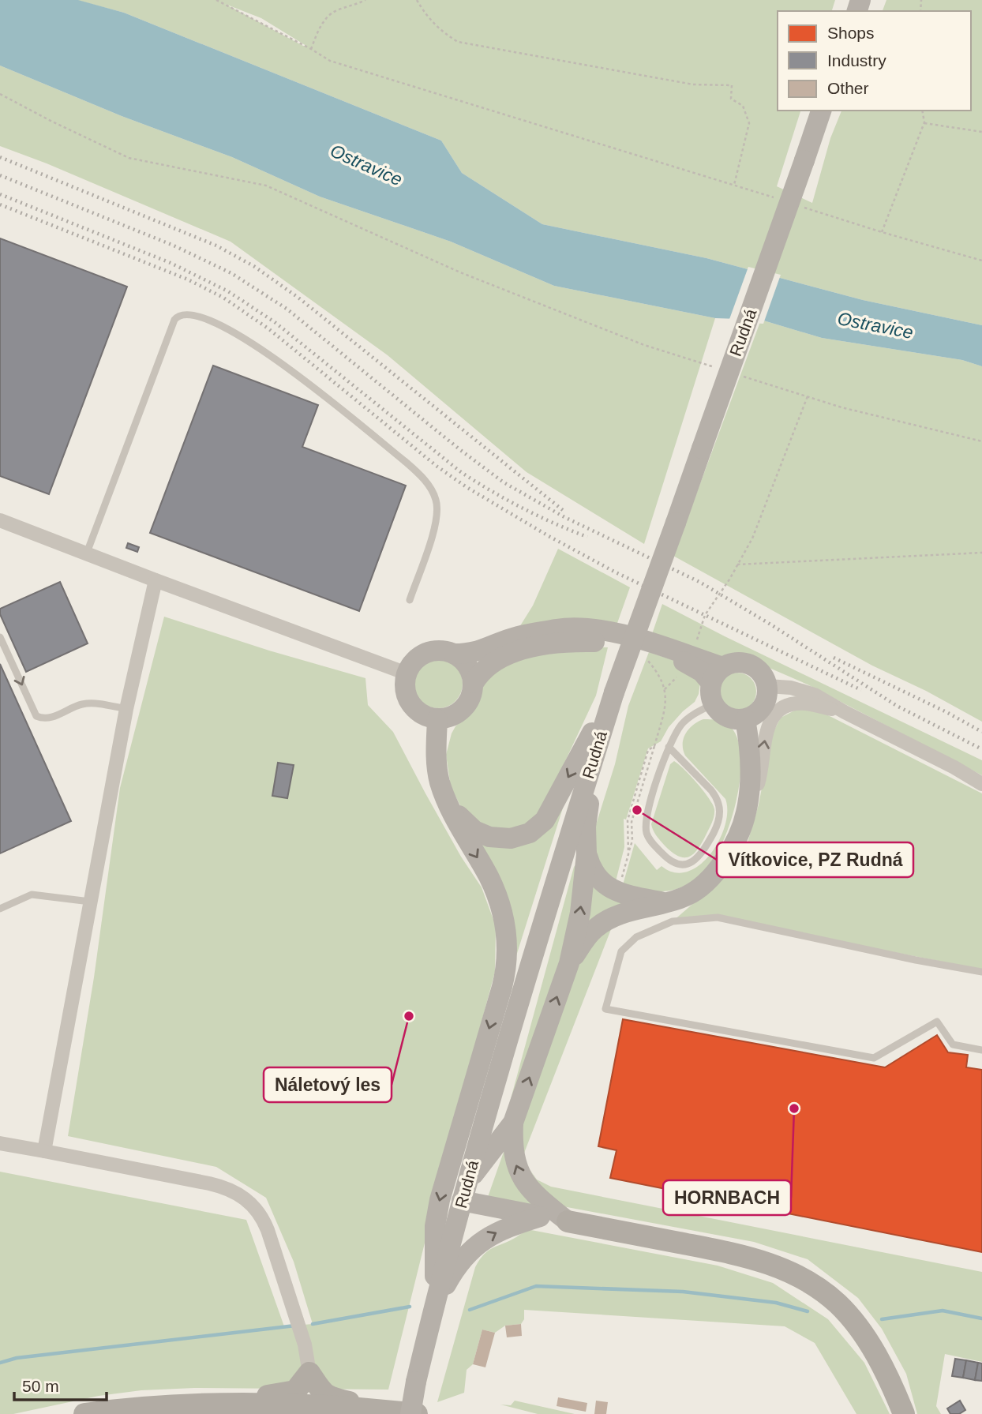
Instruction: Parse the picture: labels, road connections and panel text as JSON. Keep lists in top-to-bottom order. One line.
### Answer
{"streets":{"main road":["Rudná"]},"water":["Ostravice"],"places":["Vítkovice, PZ Rudná","Náletový les","HORNBACH"],"legend":["Shops","Industry","Other"],"scale_bar":"50 m"}
